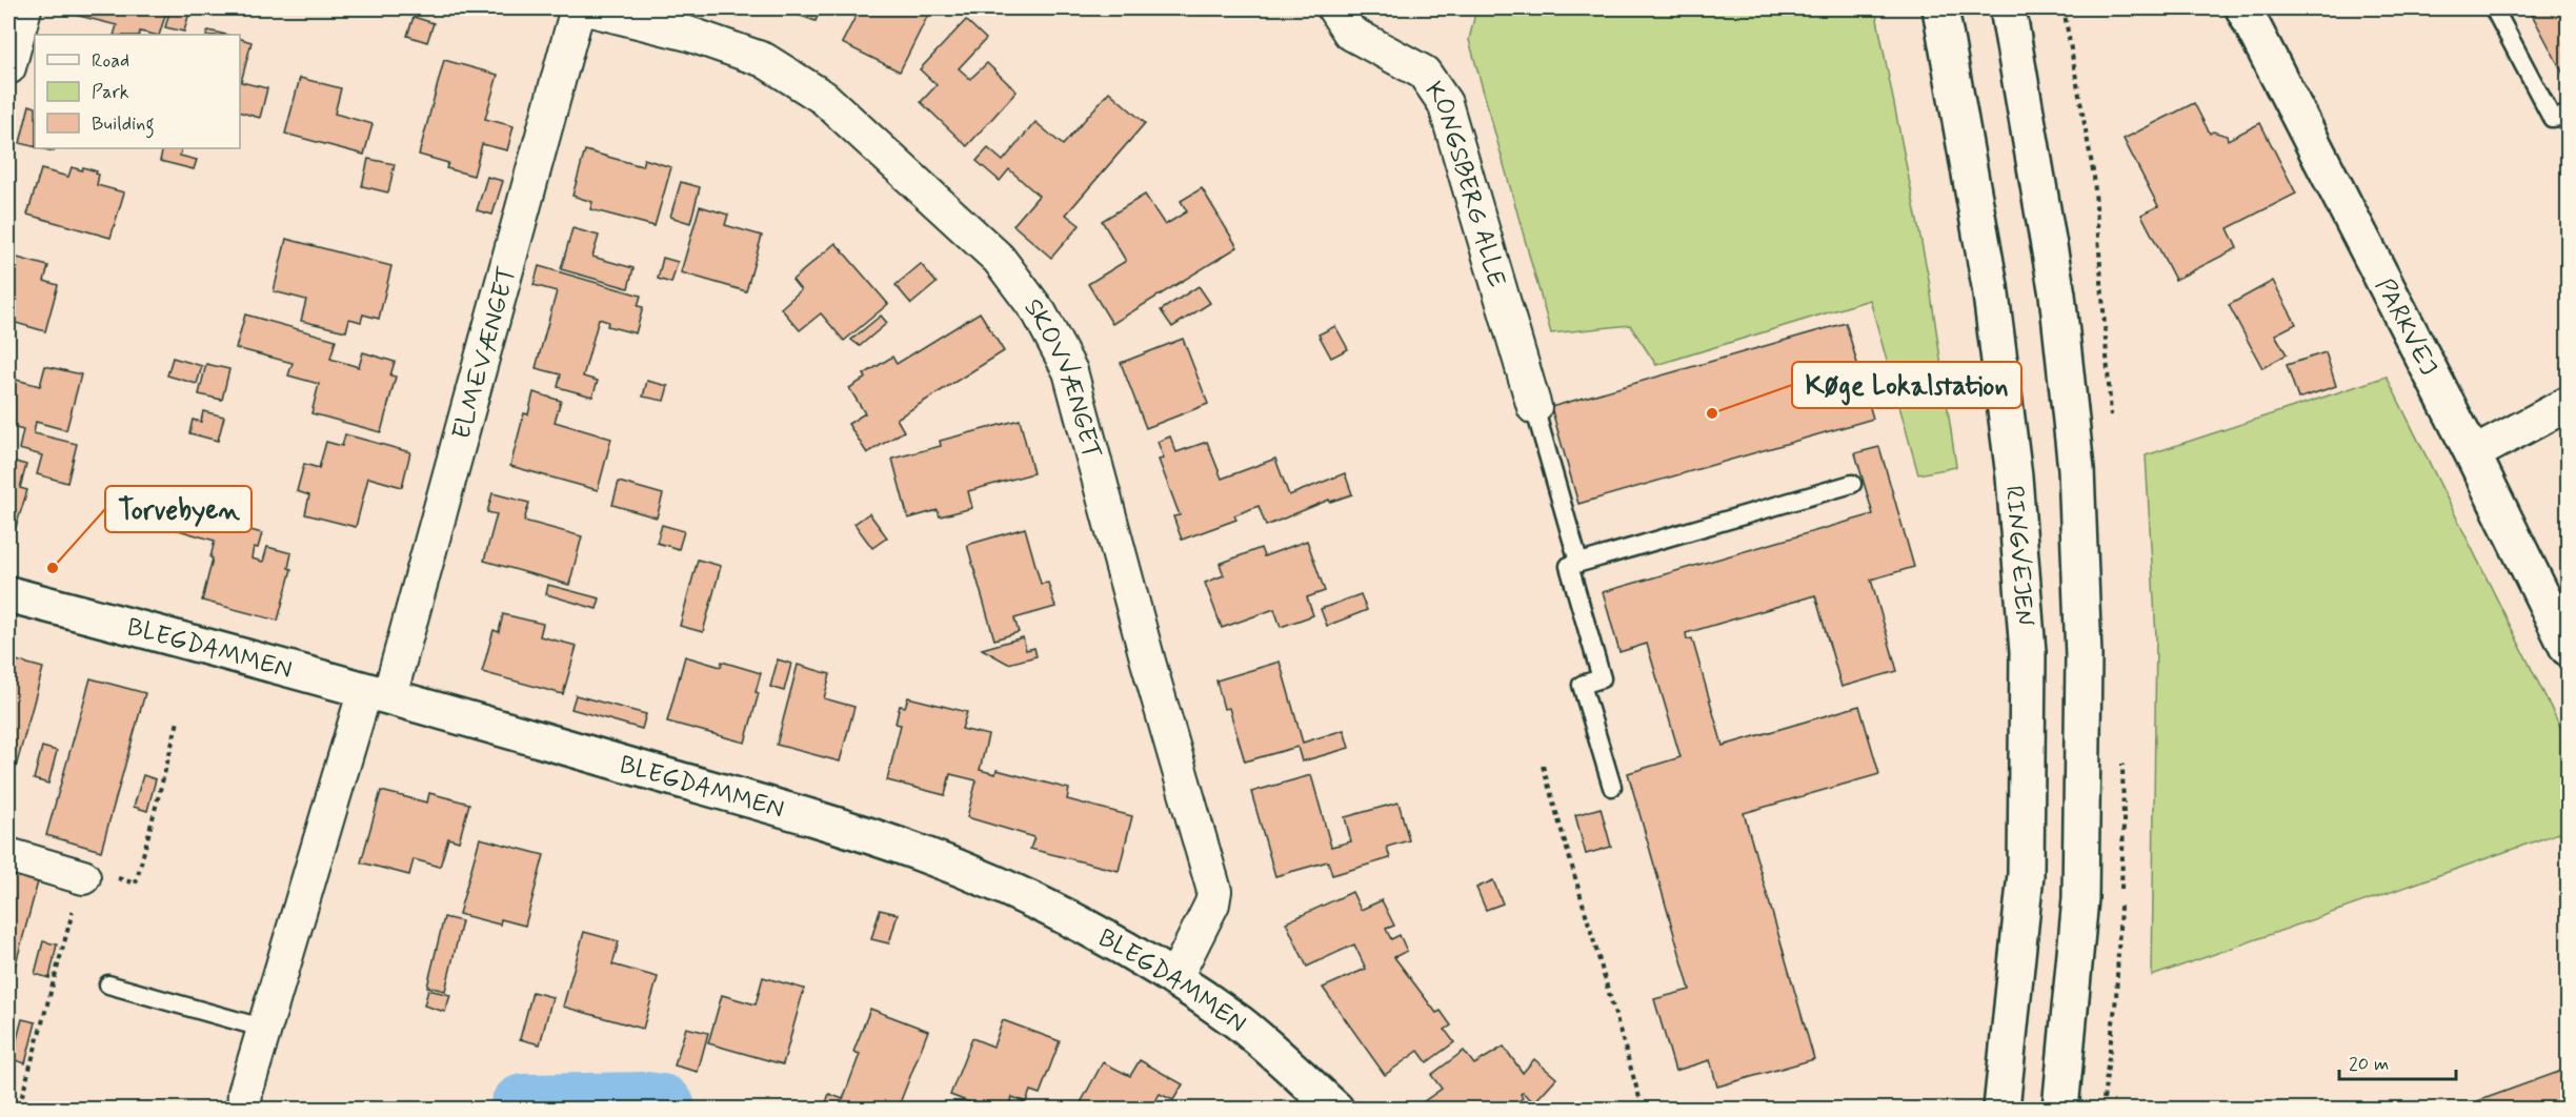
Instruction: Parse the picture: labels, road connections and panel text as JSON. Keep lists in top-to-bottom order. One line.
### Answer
{"streets":{"main road":["PARKVEJ","RINGVEJEN","BLEGDAMMEN"],"street":["KONGSBERG ALLE","ELMEVÆNGET","SKOVVÆNGET"]},"crossings":[["ELMEVÆNGET","BLEGDAMMEN"],["SKOVVÆNGET","BLEGDAMMEN"]],"places":["Køge Lokalstation","Torvebyen"],"legend":["Road","Park","Building"],"scale_bar":"20 m"}
